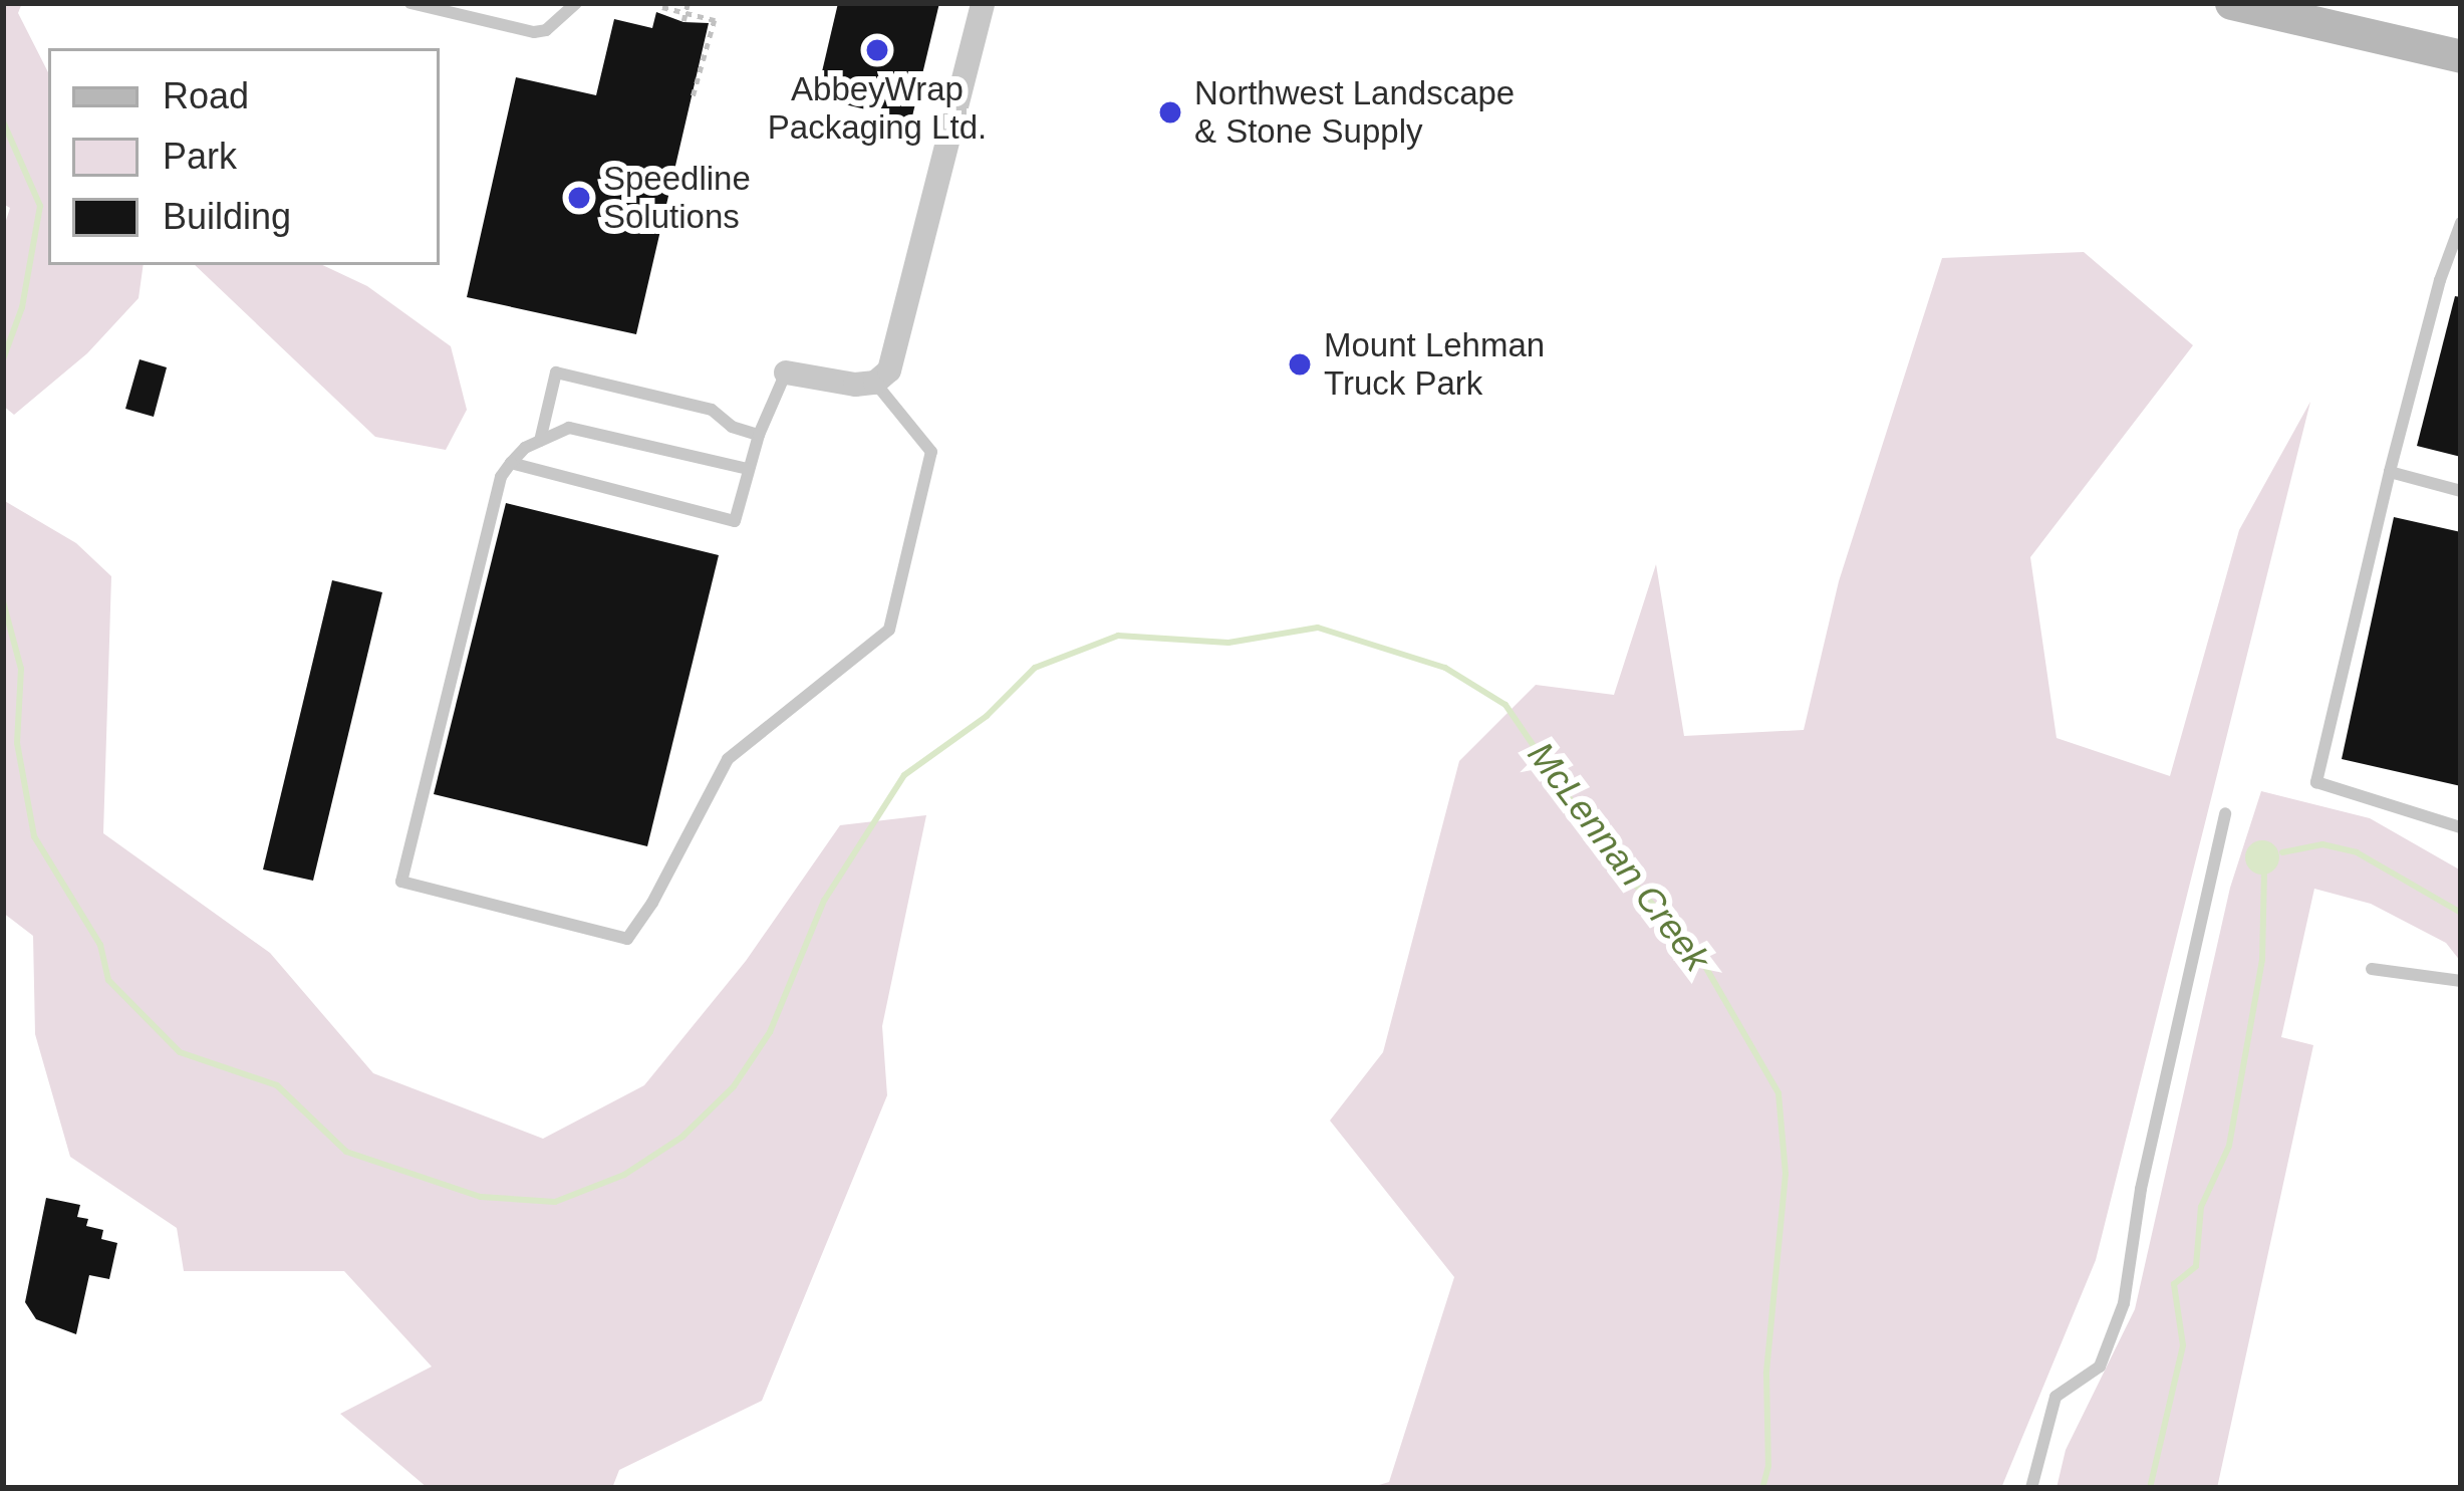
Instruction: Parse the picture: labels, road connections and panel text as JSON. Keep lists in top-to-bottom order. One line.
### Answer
{"water":["McLennan Creek"],"places":["AbbeyWrap Packaging Ltd.","Northwest Landscape & Stone Supply","Speedline Solutions","Mount Lehman Truck Park"],"legend":["Road","Park","Building"]}
